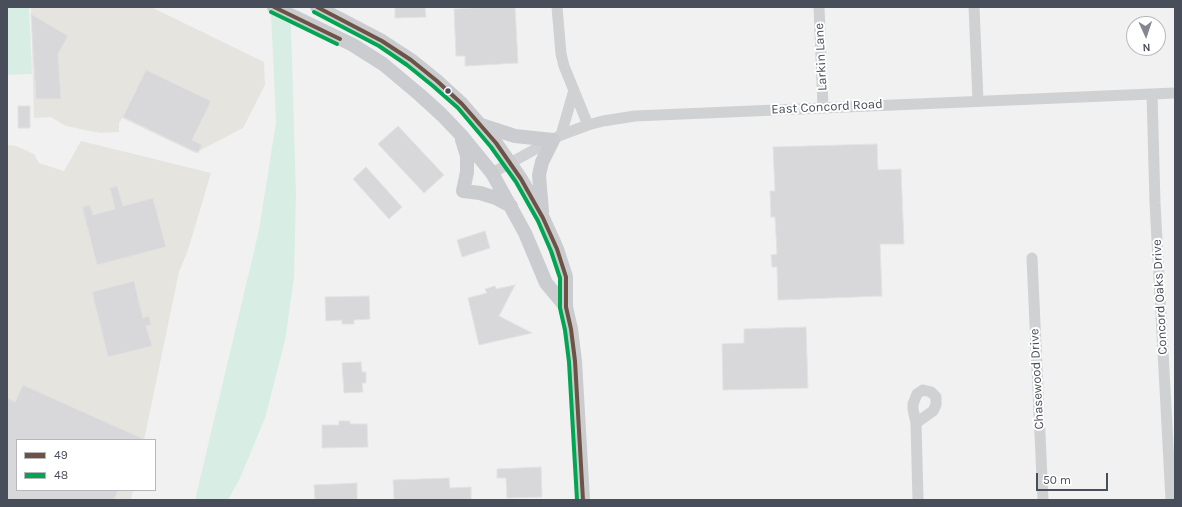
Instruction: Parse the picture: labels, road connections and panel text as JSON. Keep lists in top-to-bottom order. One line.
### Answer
{"streets":{"street":["Larkin Lane","East Concord Road","Concord Oaks Drive","Chasewood Drive"]},"crossings":[["Larkin Lane","East Concord Road"],["East Concord Road","Concord Oaks Drive"]],"lines":["transit line 49","transit line 48"],"legend":["49","48"],"scale_bar":"50 m","north":"bottom"}
